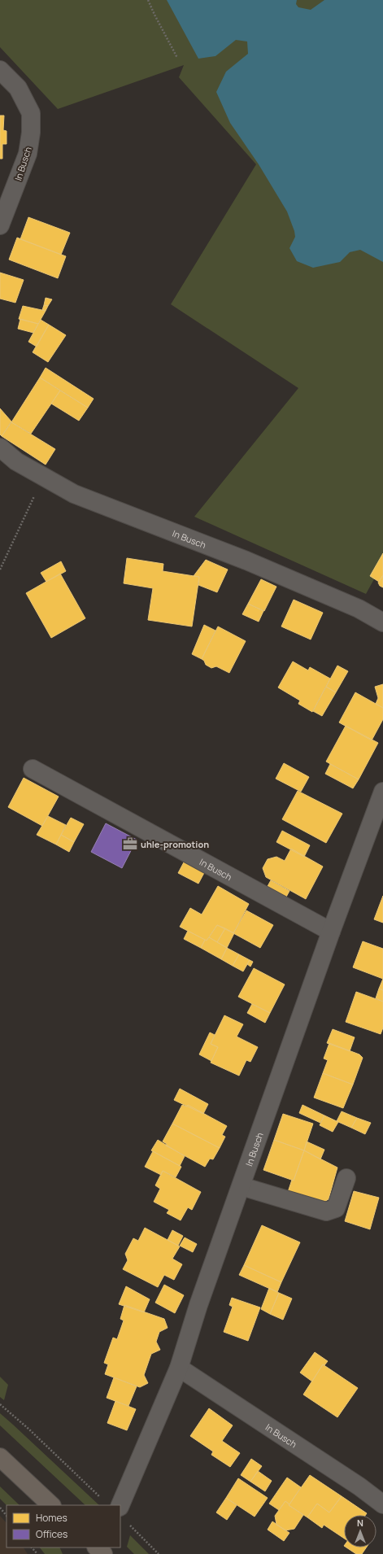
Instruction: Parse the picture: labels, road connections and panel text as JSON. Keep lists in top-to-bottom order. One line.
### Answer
{"streets":{"street":["In Busch"]},"places":{"office":["uhle-promotion"]},"legend":["Homes","Offices"],"north":"top"}
